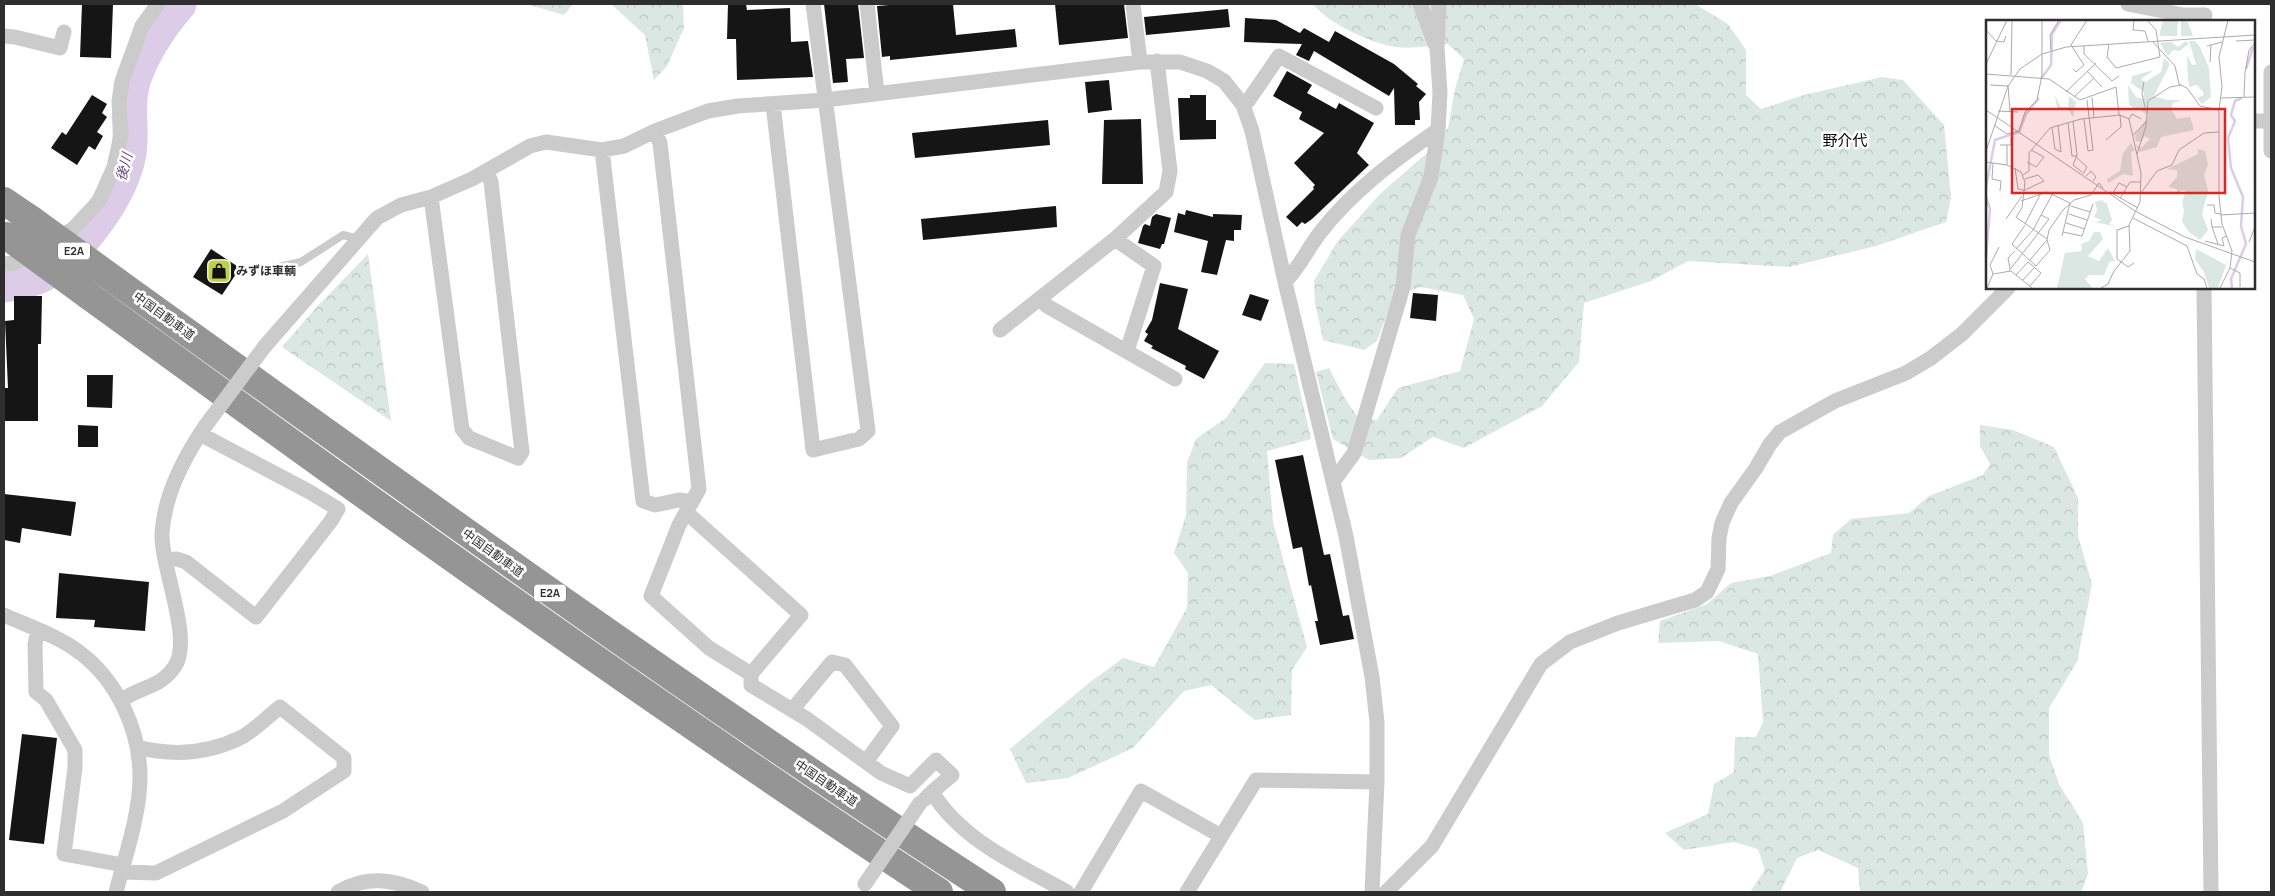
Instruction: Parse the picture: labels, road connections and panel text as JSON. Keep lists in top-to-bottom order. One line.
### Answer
{"streets":{"highway":["E2A","中国自動車道"]},"districts":["野介代"],"water":["後川"],"places":{"shop":["みずほ車輌"]}}
